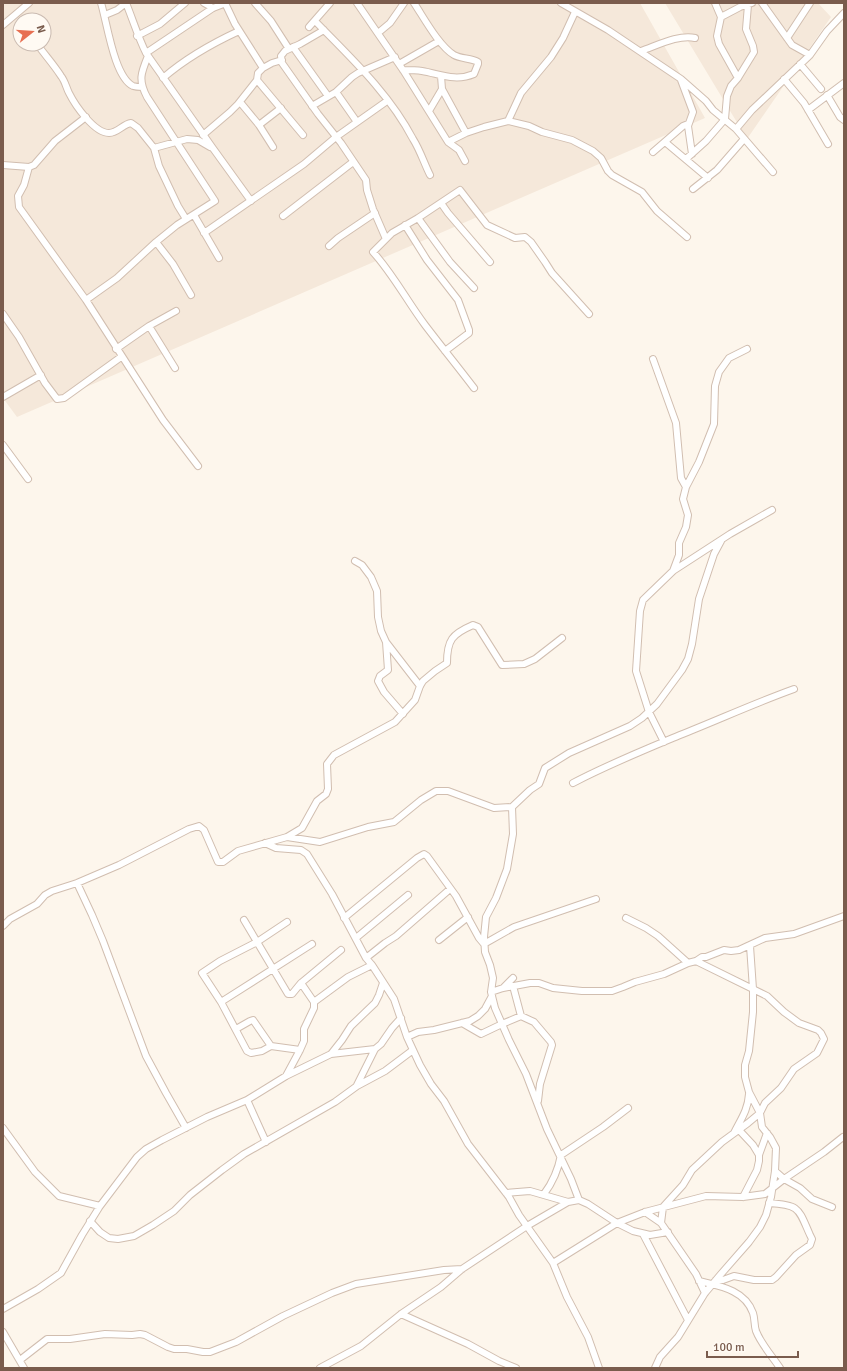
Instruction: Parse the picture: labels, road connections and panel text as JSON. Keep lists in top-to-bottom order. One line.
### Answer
{"scale_bar":"100 m","north":"right"}
